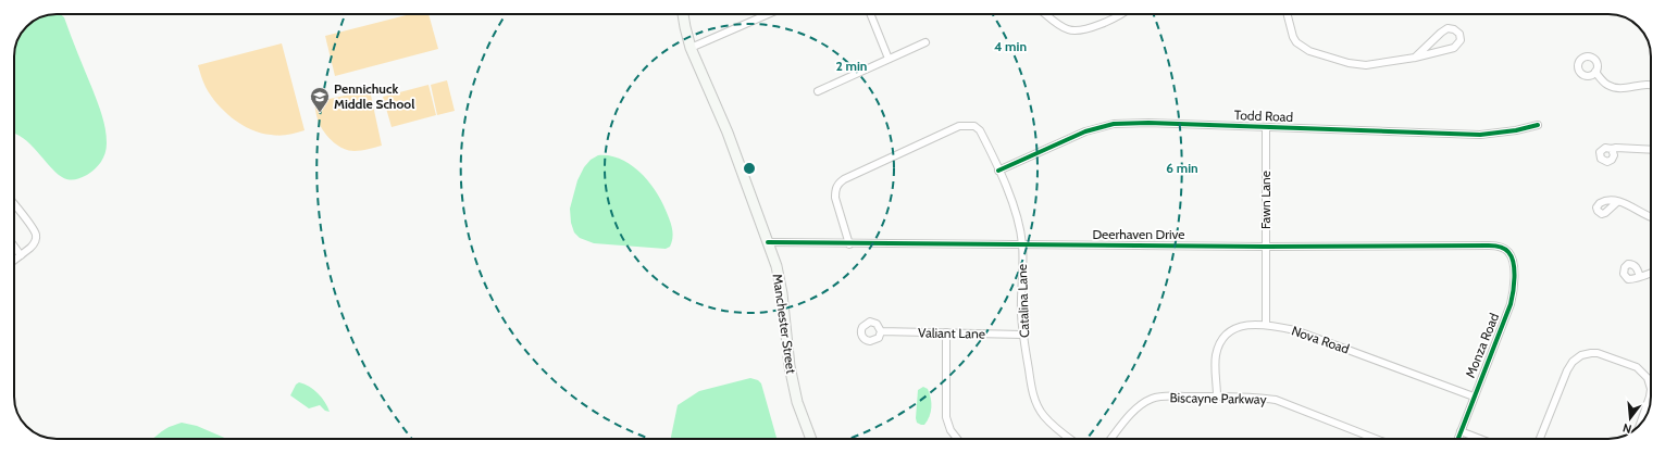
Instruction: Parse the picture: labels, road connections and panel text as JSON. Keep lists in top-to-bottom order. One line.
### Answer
{"streets":{"street":["Todd Road","Fawn Lane","Deerhaven Drive","Catalina Lane","Manchester Street","Valiant Lane","Nova Road","Monza Road","Biscayne Parkway"]},"crossings":[["Todd Road","Fawn Lane"],["Todd Road","Catalina Lane"],["Fawn Lane","Deerhaven Drive"],["Fawn Lane","Nova Road"],["Deerhaven Drive","Catalina Lane"],["Deerhaven Drive","Manchester Street"],["Deerhaven Drive","Monza Road"],["Catalina Lane","Valiant Lane"],["Nova Road","Monza Road"],["Nova Road","Biscayne Parkway"]],"places":{"school or university":["Pennichuck Middle School"]},"north":"bottom","rings":["4 min","2 min","6 min"]}
